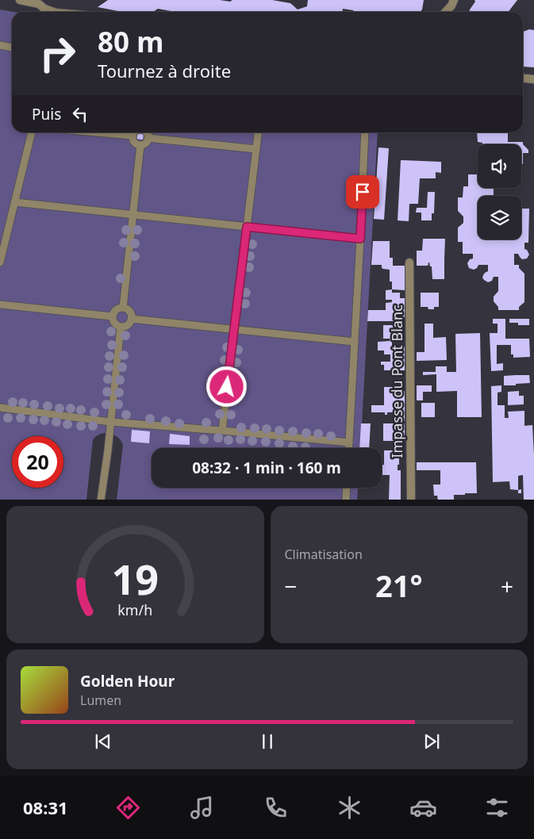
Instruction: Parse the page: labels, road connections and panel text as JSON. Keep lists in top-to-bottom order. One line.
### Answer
{"streets":{"street":["Impasse du Pont Blanc"]},"page":{"turn":["80 m","Tournez à droite"],"then":"Puis","limit":"20","trip":"08:32 · 1 min · 160 m","tile":"Climatisation","heat":["−","21°","+"],"song":["Golden Hour","Lumen"],"tabs":"08:31","gauge":["19","km/h"]}}
